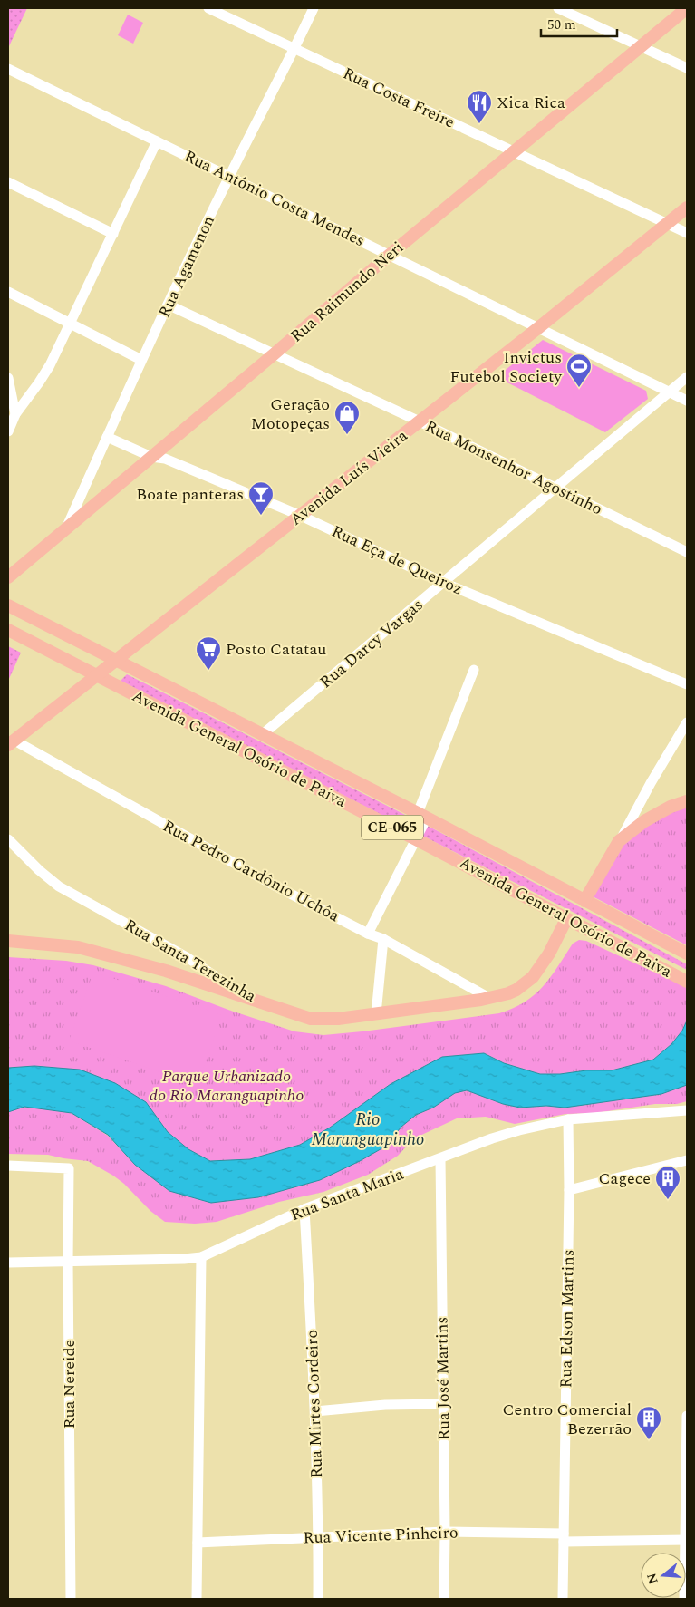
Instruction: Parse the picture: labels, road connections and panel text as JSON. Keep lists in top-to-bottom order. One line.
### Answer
{"streets":{"main road":["Rua Raimundo Neri","Avenida Luís Vieira","Avenida General Osório de Paiva","CE-065","Rua Santa Terezinha"],"street":["Rua Costa Freire","Rua Antônio Costa Mendes","Rua Agamenon","Rua Monsenhor Agostinho","Rua Eça de Queiroz","Rua Darcy Vargas","Rua Pedro Cardônio Uchôa","Rua Santa Maria","Rua Edson Martins","Rua José Martins","Rua Nereide","Rua Mirtes Cordeiro","Rua Vicente Pinheiro"]},"crossings":[["Rua Costa Freire","Rua Agamenon"],["Rua Costa Freire","Rua Raimundo Neri"],["Rua Costa Freire","Avenida Luís Vieira"],["Rua Antônio Costa Mendes","Rua Agamenon"],["Rua Antônio Costa Mendes","Rua Raimundo Neri"],["Rua Antônio Costa Mendes","Avenida Luís Vieira"],["Rua Antônio Costa Mendes","Rua Darcy Vargas"],["Rua Agamenon","Rua Raimundo Neri"],["Rua Agamenon","Rua Monsenhor Agostinho"],["Rua Agamenon","Rua Eça de Queiroz"],["Rua Raimundo Neri","Rua Monsenhor Agostinho"],["Rua Raimundo Neri","Rua Eça de Queiroz"],["Rua Monsenhor Agostinho","Avenida Luís Vieira"],["Rua Monsenhor Agostinho","Rua Darcy Vargas"],["Avenida Luís Vieira","Rua Eça de Queiroz"],["Avenida Luís Vieira","Avenida General Osório de Paiva"],["Avenida Luís Vieira","Rua Pedro Cardônio Uchôa"],["Rua Eça de Queiroz","Rua Darcy Vargas"],["Rua Darcy Vargas","Avenida General Osório de Paiva"],["Avenida General Osório de Paiva","Rua Santa Terezinha"],["Rua Pedro Cardônio Uchôa","Rua Santa Terezinha"],["Rua Santa Maria","Rua Edson Martins"],["Rua Santa Maria","Rua José Martins"],["Rua Santa Maria","Rua Nereide"],["Rua Santa Maria","Rua Mirtes Cordeiro"],["Rua Edson Martins","Rua Vicente Pinheiro"],["Rua José Martins","Rua Vicente Pinheiro"],["Rua Mirtes Cordeiro","Rua Vicente Pinheiro"]],"water":["Rio Maranguapinho"],"parks":["Parque Urbanizado do Rio Maranguapinho"],"places":{"restaurant":["Xica Rica"],"sports":["Invictus Futebol Society"],"shop":["Geração Motopeças"],"bar":["Boate panteras"],"supermarket":["Posto Catatau"],"building":["Cagece","Centro Comercial Bezerrão"]},"scale_bar":"50 m","north":"left"}
